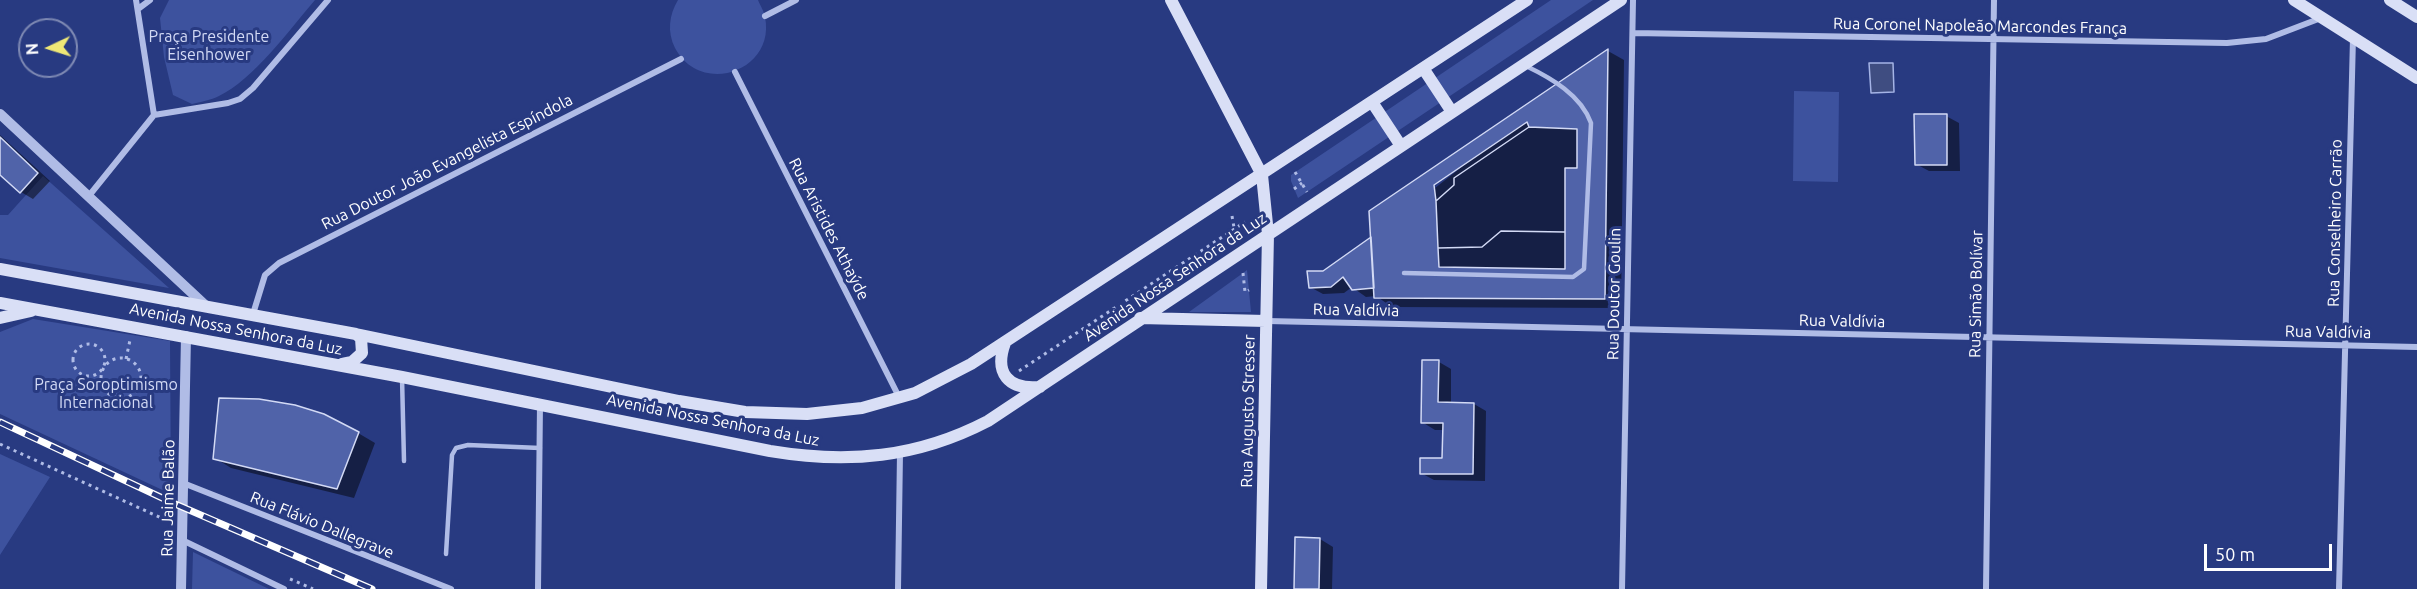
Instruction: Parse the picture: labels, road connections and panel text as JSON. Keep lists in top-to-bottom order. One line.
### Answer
{"streets":{"main road":["Avenida Nossa Senhora da Luz","Rua Augusto Stresser"],"street":["Rua Coronel Napoleão Marcondes França","Rua Doutor João Evangelista Espíndola","Rua Conselheiro Carrão","Rua Aristides Athaýde","Rua Doutor Goulin","Rua Simão Bolívar","Rua Valdívia","Rua Jaime Balão","Rua Flávio Dallegrave"]},"crossings":[["Rua Coronel Napoleão Marcondes França","Rua Doutor Goulin"],["Rua Coronel Napoleão Marcondes França","Rua Simão Bolívar"],["Rua Doutor João Evangelista Espíndola","Avenida Nossa Senhora da Luz"],["Rua Conselheiro Carrão","Rua Valdívia"],["Rua Aristides Athaýde","Avenida Nossa Senhora da Luz"],["Avenida Nossa Senhora da Luz","Rua Augusto Stresser"],["Avenida Nossa Senhora da Luz","Rua Jaime Balão"],["Rua Doutor Goulin","Rua Valdívia"],["Rua Simão Bolívar","Rua Valdívia"],["Rua Valdívia","Rua Augusto Stresser"],["Rua Jaime Balão","Rua Flávio Dallegrave"]],"parks":["Praça Presidente Eisenhower","Praça Soroptimismo Internacional"],"scale_bar":"50 m","north":"left"}
